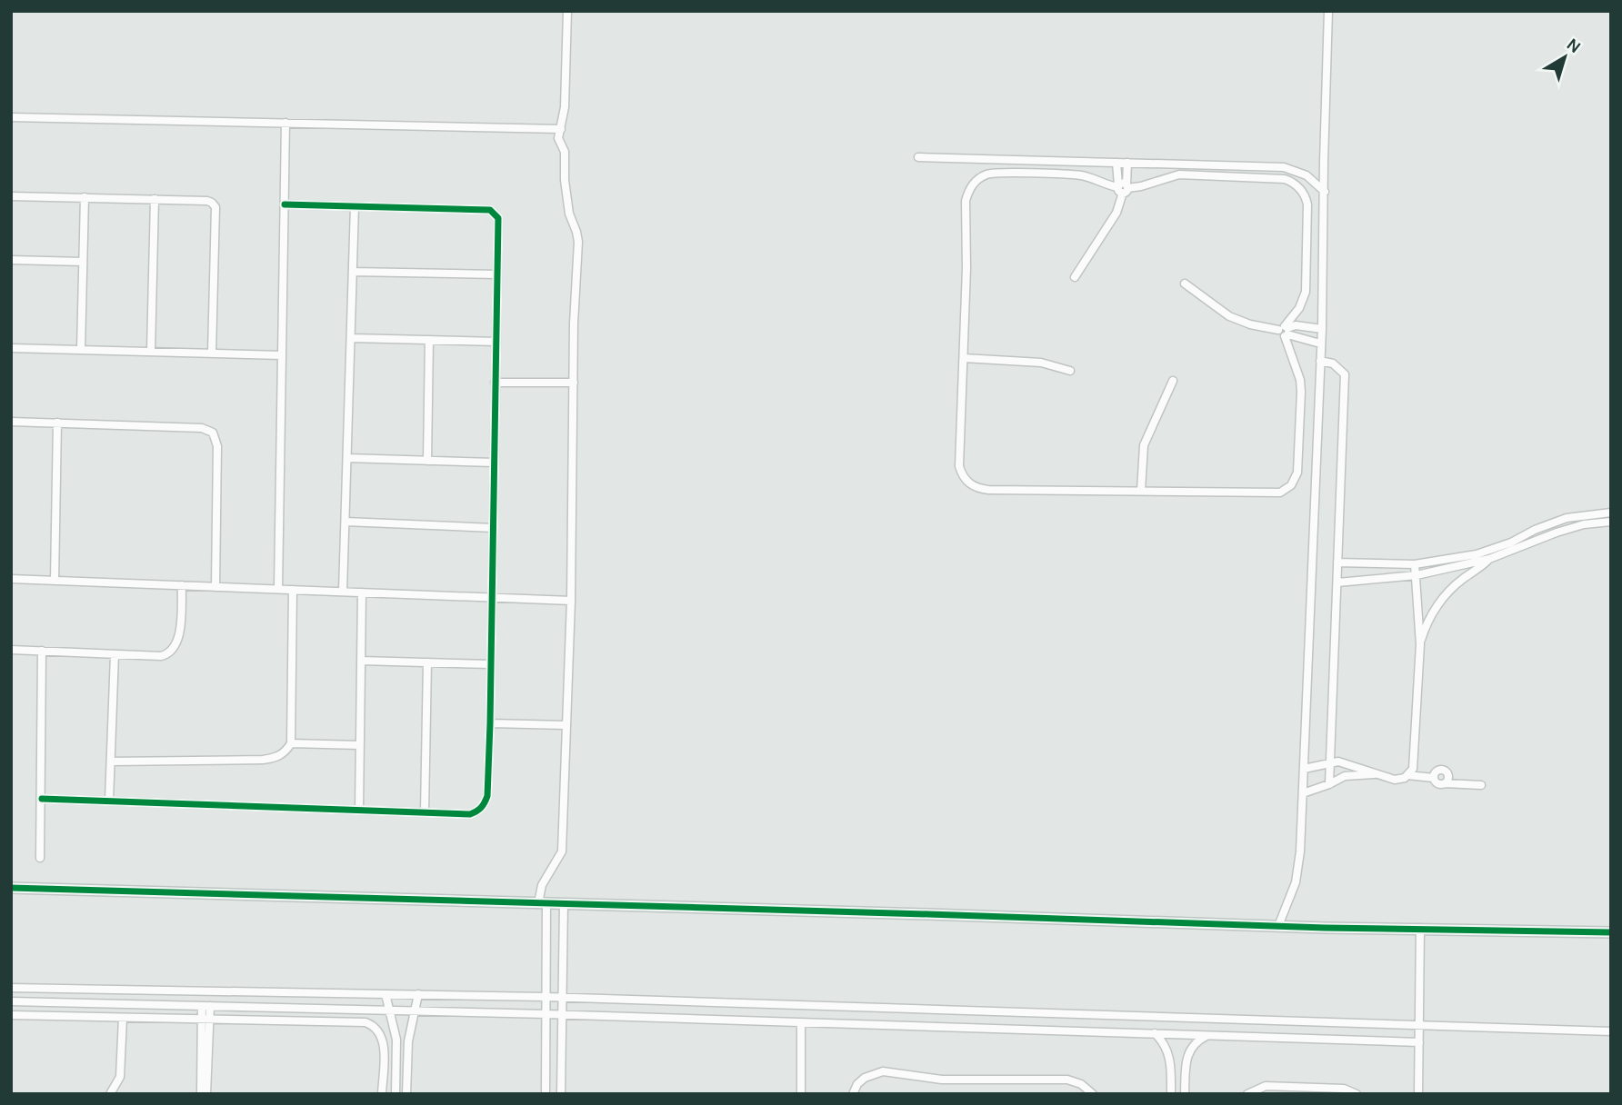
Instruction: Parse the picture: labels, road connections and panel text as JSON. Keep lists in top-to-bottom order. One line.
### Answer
{"north":"top right"}
